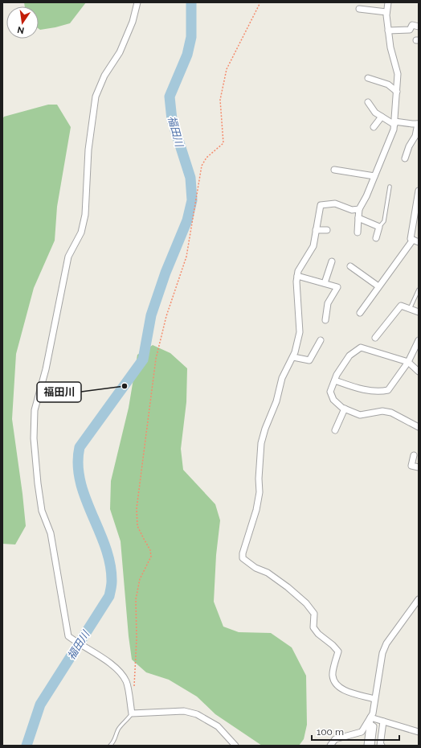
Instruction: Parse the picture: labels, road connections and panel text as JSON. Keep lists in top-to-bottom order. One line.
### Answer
{"water":["福田川"],"places":["福田川"],"scale_bar":"100 m","north":"bottom"}
